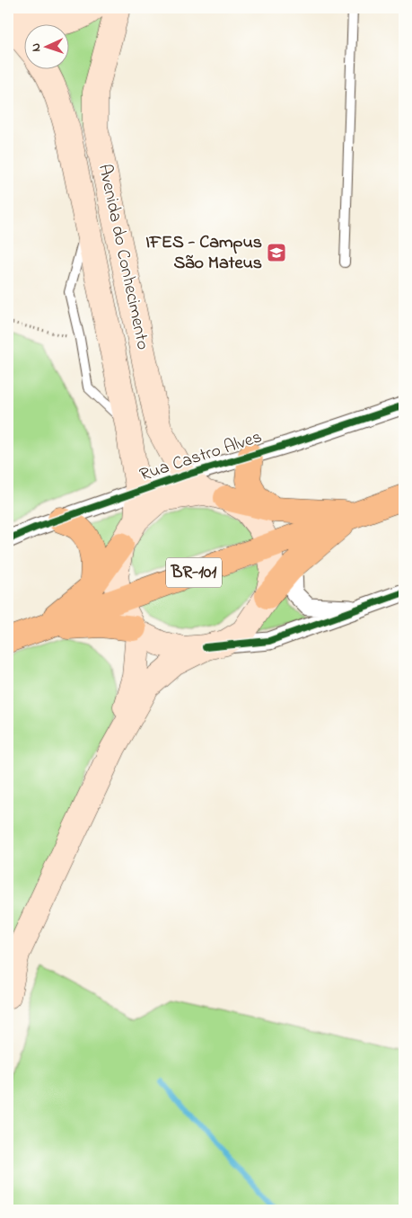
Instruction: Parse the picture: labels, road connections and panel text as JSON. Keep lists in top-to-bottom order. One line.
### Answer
{"streets":{"highway":["BR-101"],"main road":["Avenida do Conhecimento"],"street":["Rua Castro Alves"]},"crossings":[["Avenida do Conhecimento","Rua Castro Alves"],["Avenida do Conhecimento","BR-101"]],"places":{"school or university":["IFES - Campus São Mateus"]},"north":"left"}
